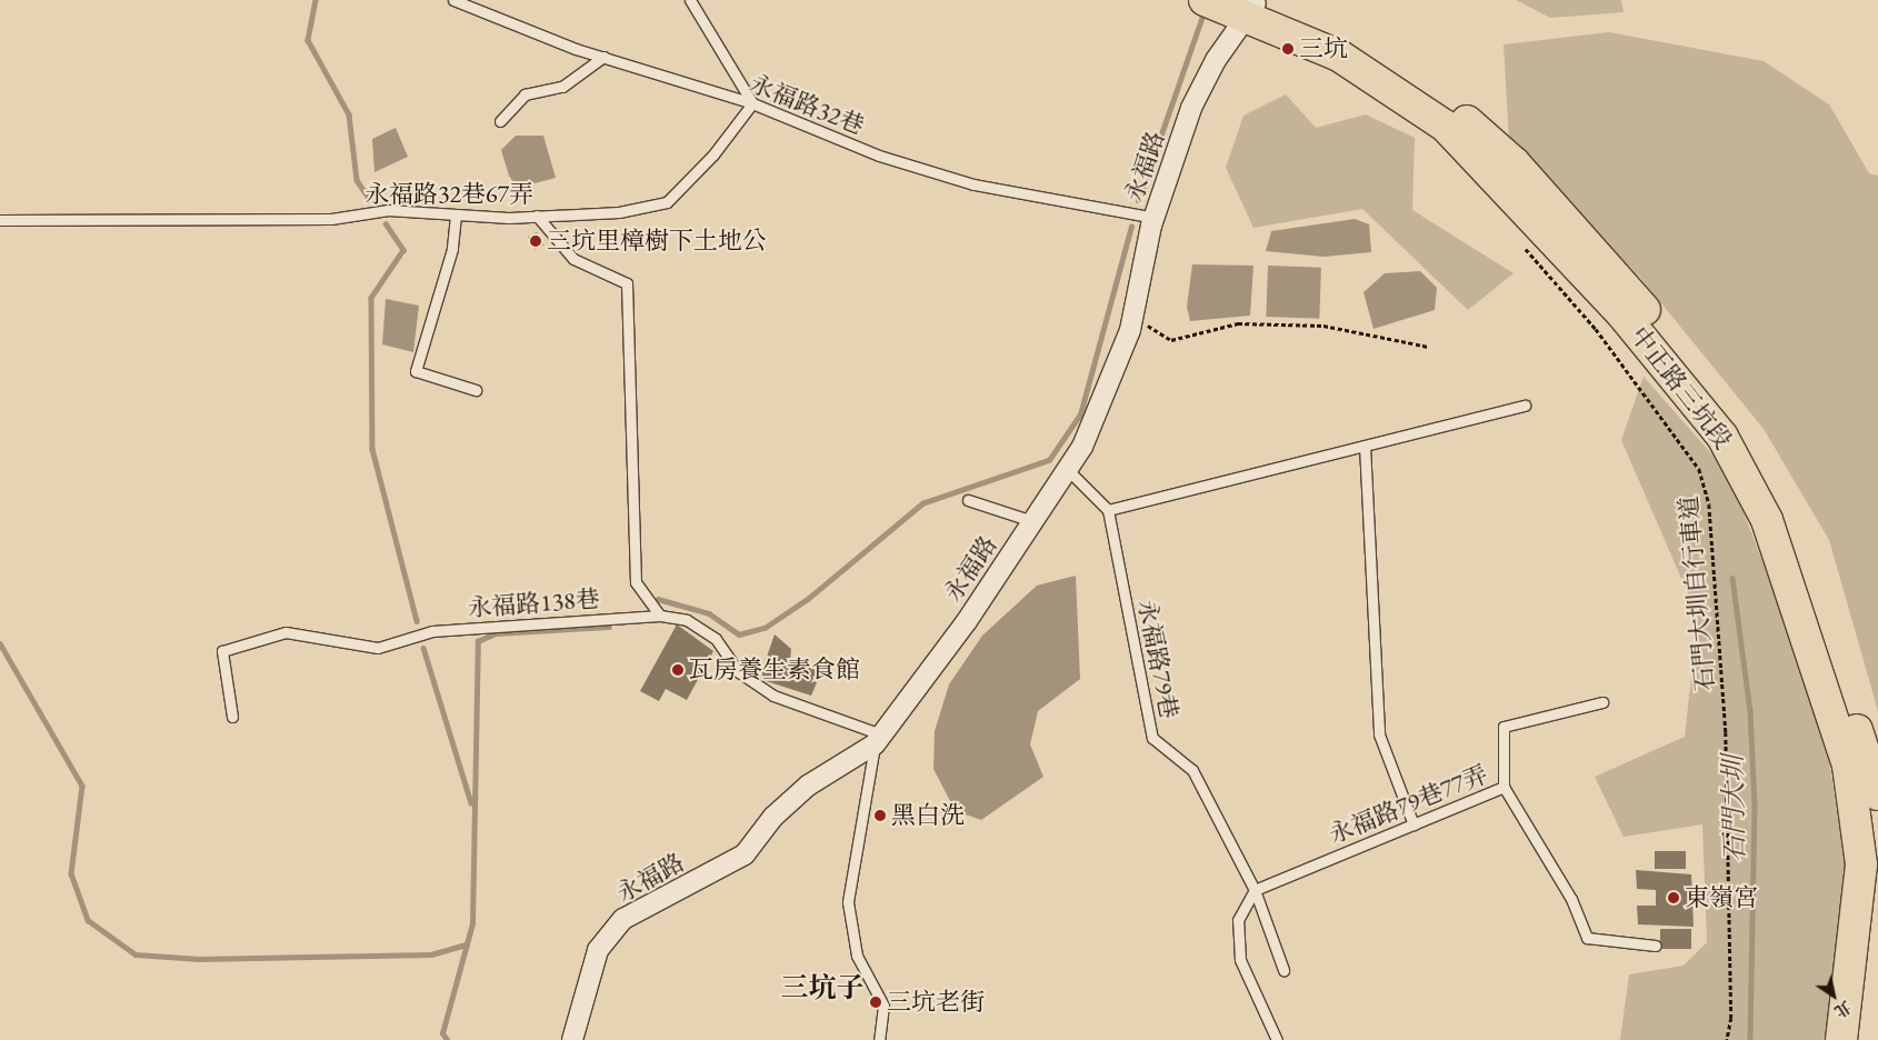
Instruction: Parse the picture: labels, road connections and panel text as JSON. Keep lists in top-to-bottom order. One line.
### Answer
{"streets":{"main road":["中正路三坑段"],"street":["永福路"],"lane":["永福路32巷","永福路32巷67弄","永福路138巷","永福路79巷","永福路79巷77弄"],"path":["石門大圳自行車道"]},"crossings":[["永福路32巷","永福路"],["永福路32巷","永福路32巷67弄"],["永福路","中正路三坑段"],["永福路","永福路138巷"],["永福路79巷","永福路79巷77弄"]],"districts":["三坑子"],"water":["石門大圳"],"places":["三坑","三坑里樟樹下土地公","瓦房養生素食館","黑白洗","東嶺宮","三坑老街"],"north":"bottom right"}
